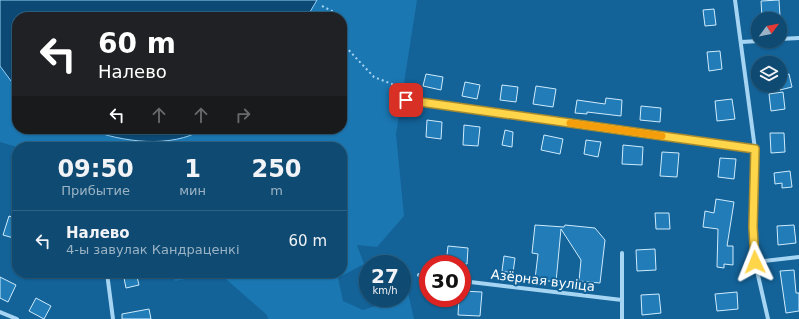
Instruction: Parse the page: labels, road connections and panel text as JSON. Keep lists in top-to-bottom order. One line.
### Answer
{"streets":{"street":["Азёрная вуліца"]},"north":"top right","page":{"turn":["60 m","Налево"],"eta":["09:50","Прибытие","1","мин","250","m"],"list":[{"name":"Налево","note":"4-ы завулак Кандраценкі","value":"60 m"}],"speed":"27 km/h","limit":"30"}}
